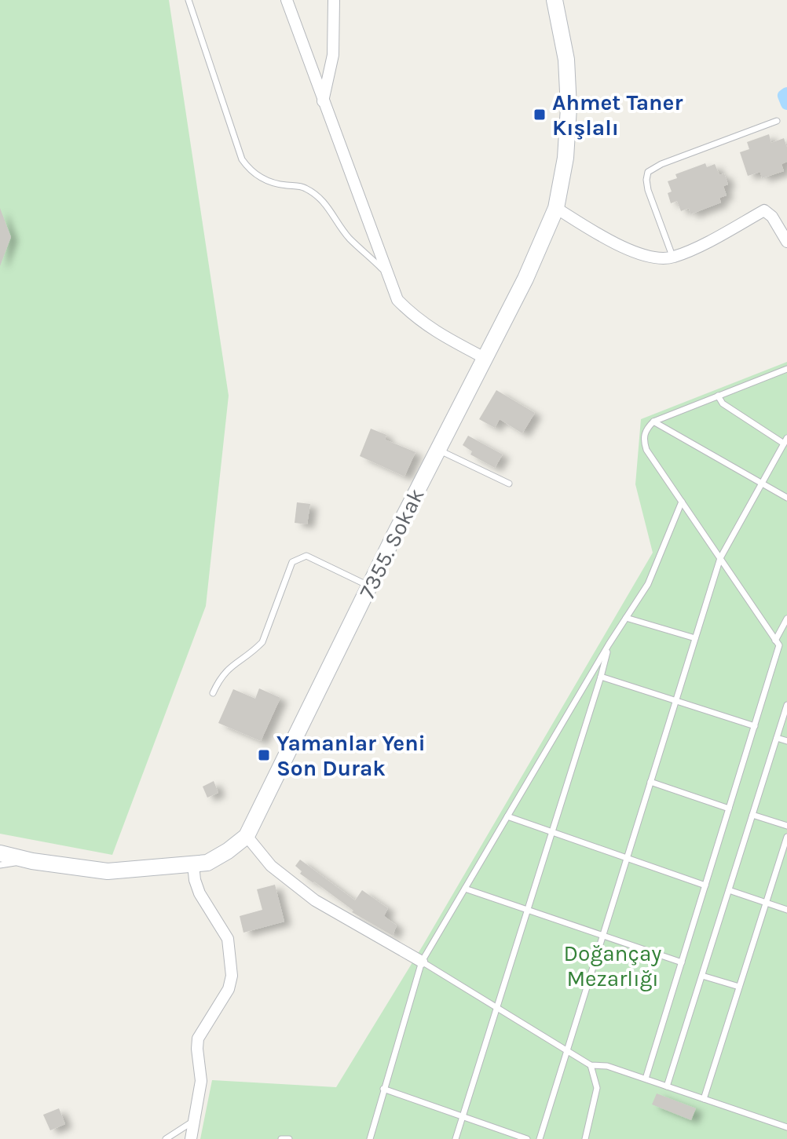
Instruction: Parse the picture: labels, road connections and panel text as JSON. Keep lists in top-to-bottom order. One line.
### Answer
{"streets":{"street":["7355. Sokak"]},"parks":["Doğançay Mezarlığı"],"places":{"transit":["Ahmet Taner Kışlalı","Yamanlar Yeni Son Durak"]}}
